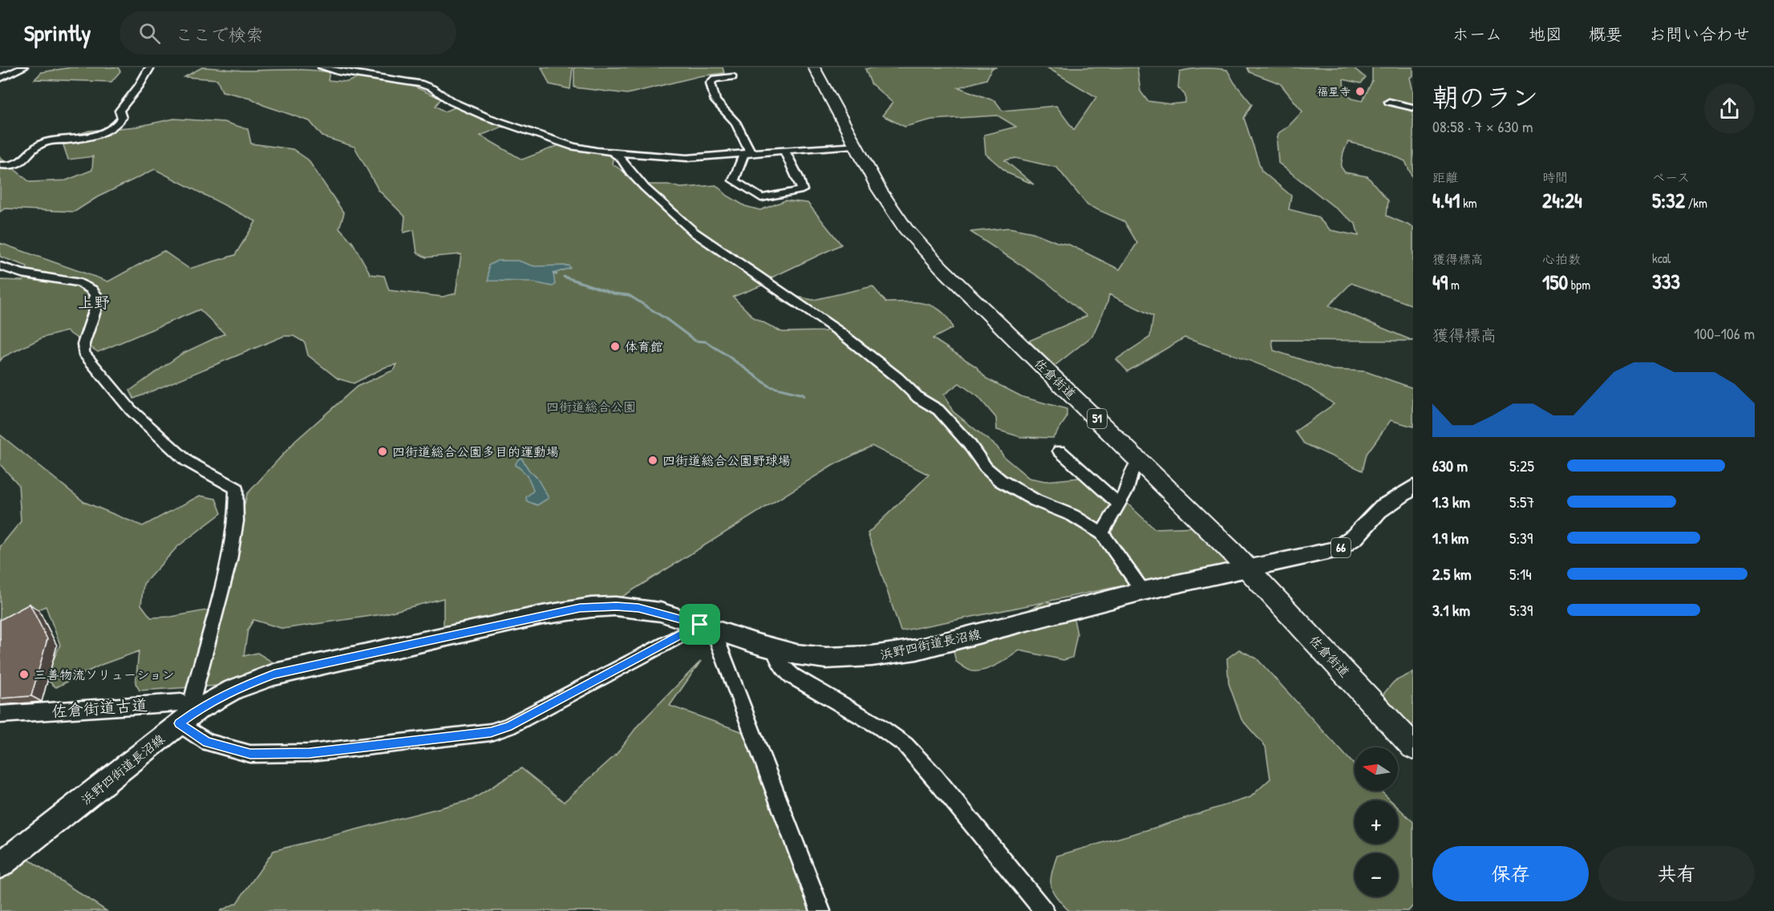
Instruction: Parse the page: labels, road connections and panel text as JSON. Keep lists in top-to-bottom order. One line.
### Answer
{"streets":{"highway":["佐倉街道","51"],"main road":["66","浜野四街道長沼線"],"street":["佐倉街道古道"]},"crossings":[["佐倉街道","浜野四街道長沼線"],["浜野四街道長沼線","佐倉街道古道"]],"districts":["上野"],"parks":["四街道総合公園"],"places":["福星寺","体育館","四街道総合公園多目的運動場","四街道総合公園野球場","三善物流ソリューション"],"north":"left","page":{"header":"Sprintly","search":"ここで検索","nav":["ホーム","地図","概要","お問い合わせ"],"heading":["朝のラン","08:58 · 7 × 630 m"],"stats":[["距離","4.41 km"],["時間","24:24"],["ペース","5:32 /km"],["獲得標高","49 m"],["心拍数","150 bpm"],["kcal","333"]],"chart":["獲得標高","100–106 m"],"list":[{"name":"630 m","note":"5:25"},{"name":"1.3 km","note":"5:57"},{"name":"1.9 km","note":"5:39"},{"name":"2.5 km","note":"5:14"},{"name":"3.1 km","note":"5:39"}],"map_buttons":["+","−"],"buttons":["保存","共有"]}}
